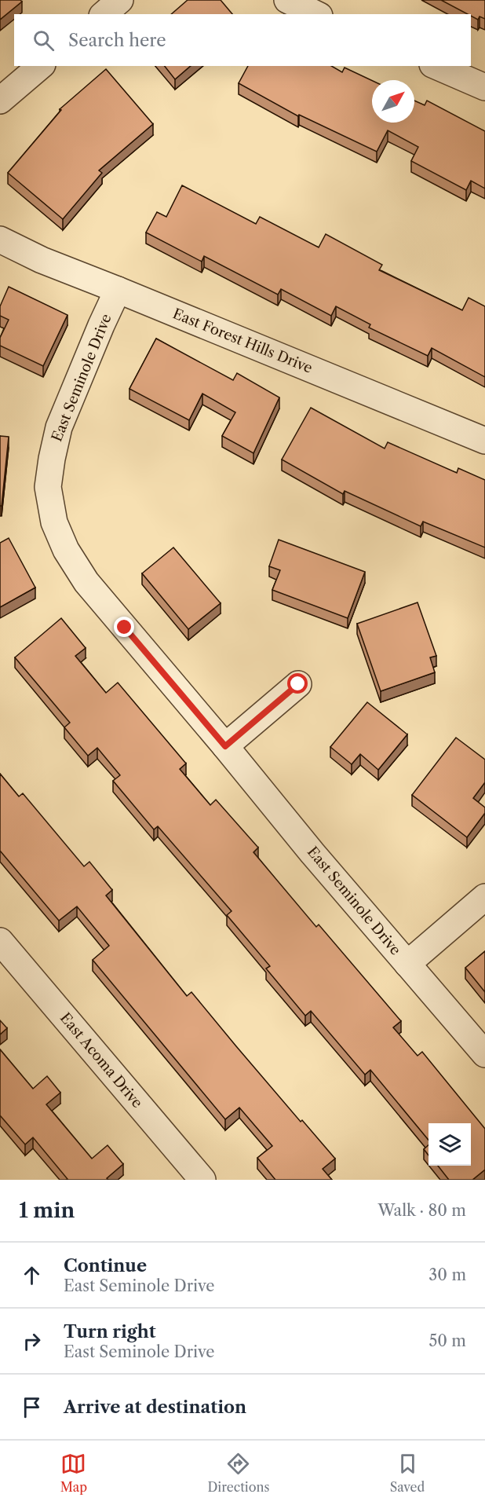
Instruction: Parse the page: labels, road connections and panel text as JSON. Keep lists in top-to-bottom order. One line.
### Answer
{"streets":{"street":["East Forest Hills Drive","East Seminole Drive","East Acoma Drive"]},"crossings":[["East Forest Hills Drive","East Seminole Drive"]],"north":"top right","page":{"search":"Search here","heading":["1 min","Walk · 80 m"],"list":[["Continue","East Seminole Drive","30 m"],["Turn right","East Seminole Drive","50 m"],"Arrive at destination"],"nav":["Map","Directions","Saved"]}}
